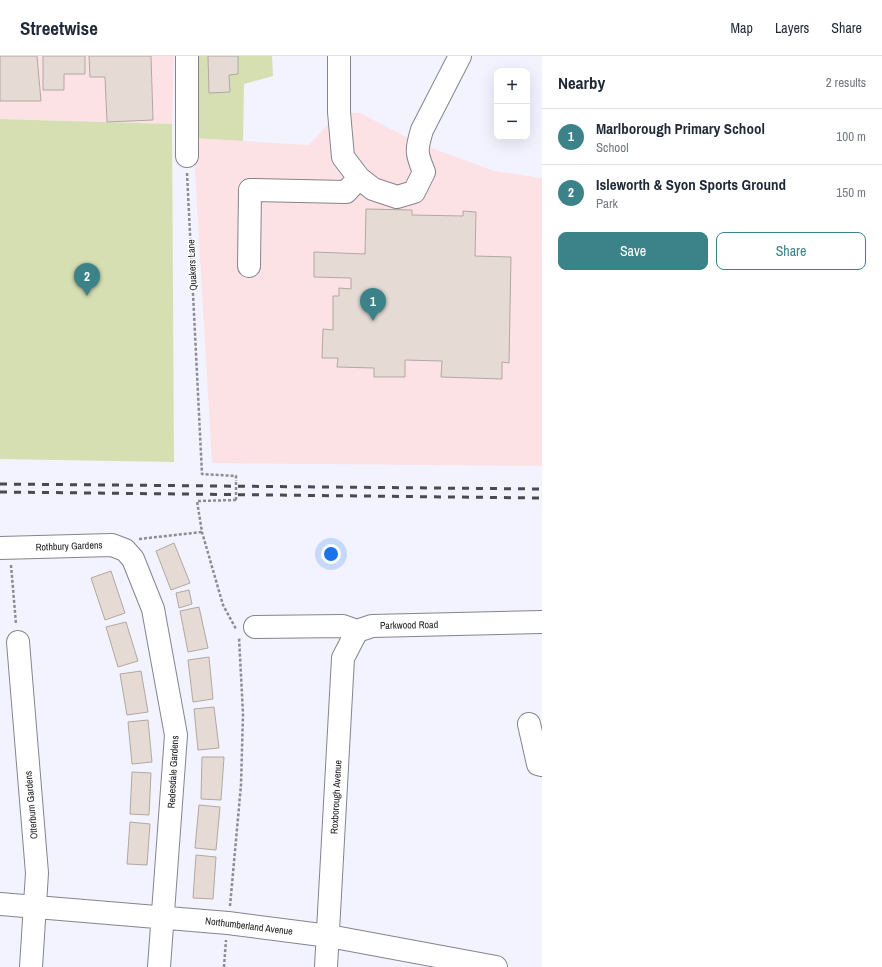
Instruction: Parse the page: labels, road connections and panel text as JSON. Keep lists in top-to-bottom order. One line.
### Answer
{"streets":{"street":["Rothbury Gardens","Parkwood Road","Redesdale Gardens","Roxborough Avenue","Otterburn Gardens","Northumberland Avenue"],"path":["Quakers Lane"]},"crossings":[["Rothbury Gardens","Redesdale Gardens"],["Parkwood Road","Roxborough Avenue"],["Redesdale Gardens","Northumberland Avenue"],["Roxborough Avenue","Northumberland Avenue"],["Otterburn Gardens","Northumberland Avenue"]],"page":{"header":"Streetwise","nav":["Map","Layers","Share"],"heading":["Nearby","2 results"],"map_buttons":["+","−"],"list":[{"mark":"1","name":"Marlborough Primary School","note":"School","value":"100 m"},{"mark":"2","name":"Isleworth & Syon Sports Ground","note":"Park","value":"150 m"}],"buttons":["Save","Share"],"pins":["2","1"]}}
